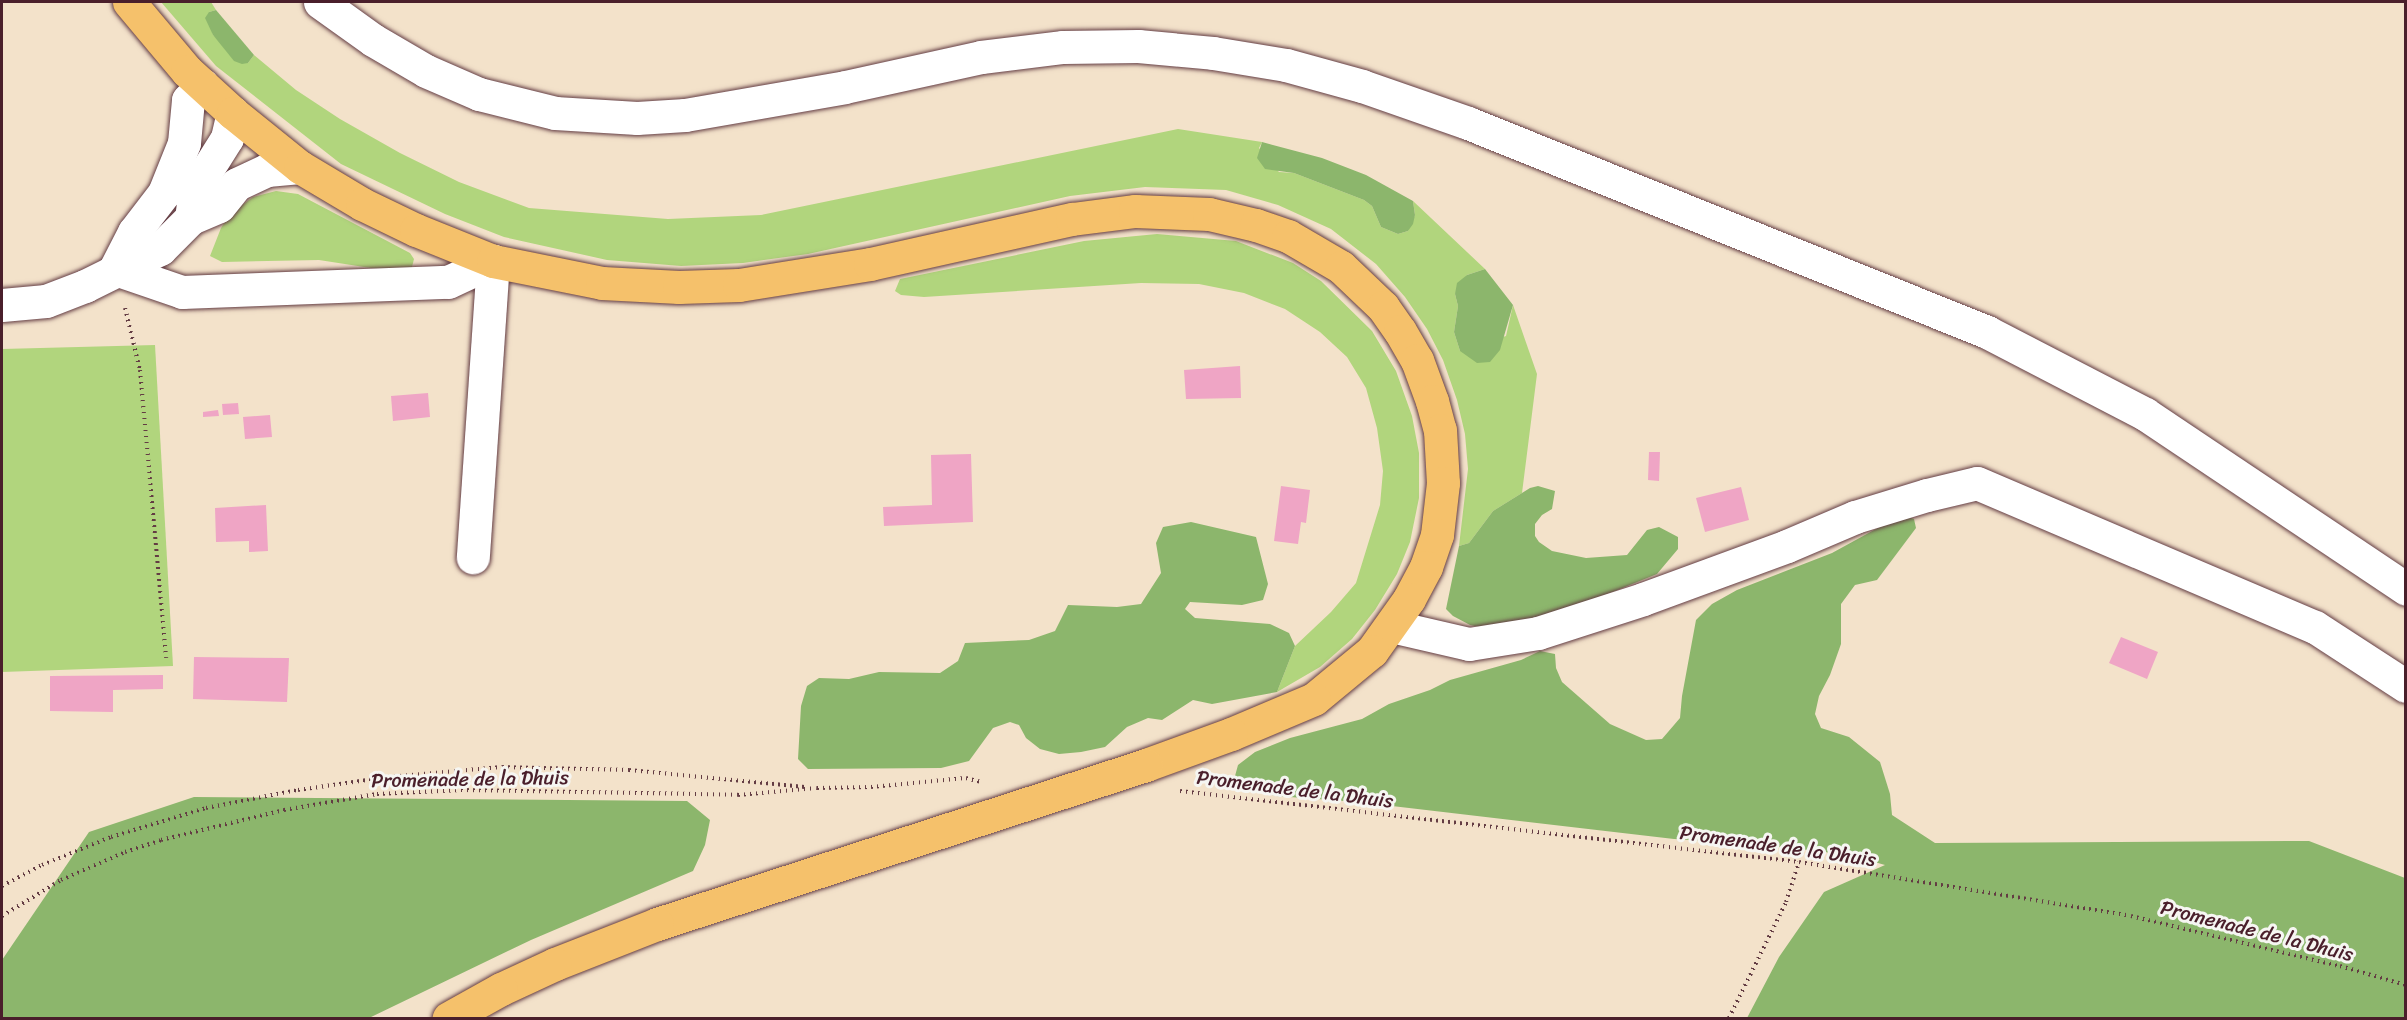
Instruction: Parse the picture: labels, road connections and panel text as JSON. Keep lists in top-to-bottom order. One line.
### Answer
{"streets":{"path":["Promenade de la Dhuis"]}}
